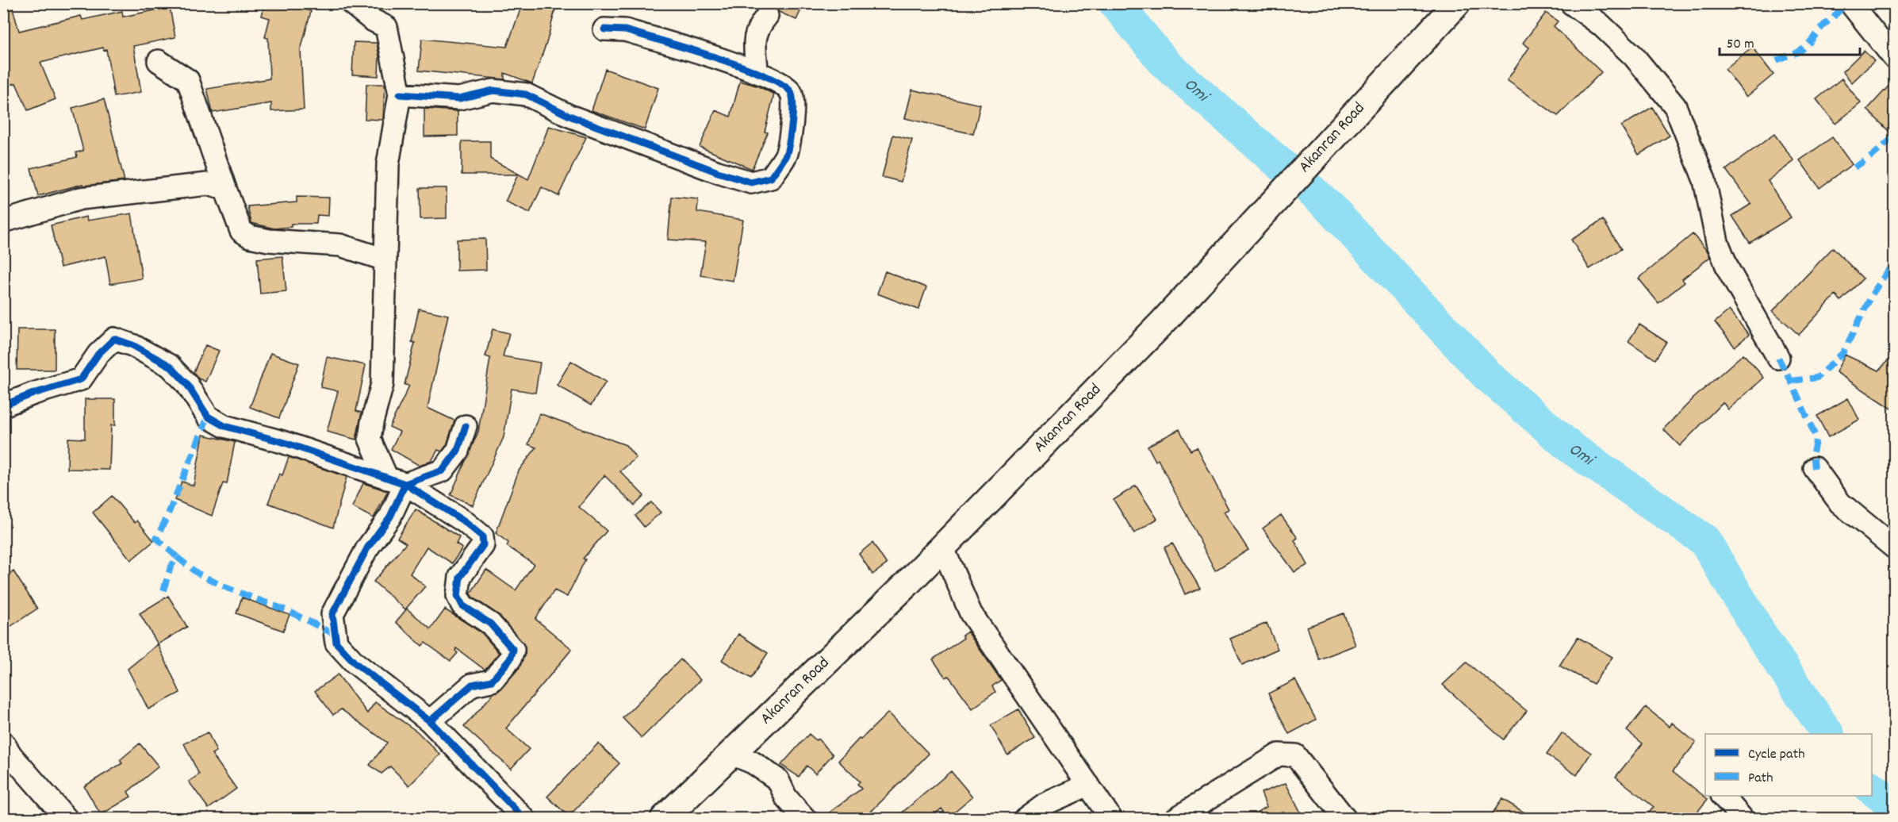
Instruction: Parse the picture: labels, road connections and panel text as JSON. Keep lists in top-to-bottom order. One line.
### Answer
{"streets":{"main road":["Akanran Road"]},"water":["Omi"],"legend":["Cycle path","Path"],"scale_bar":"50 m"}
